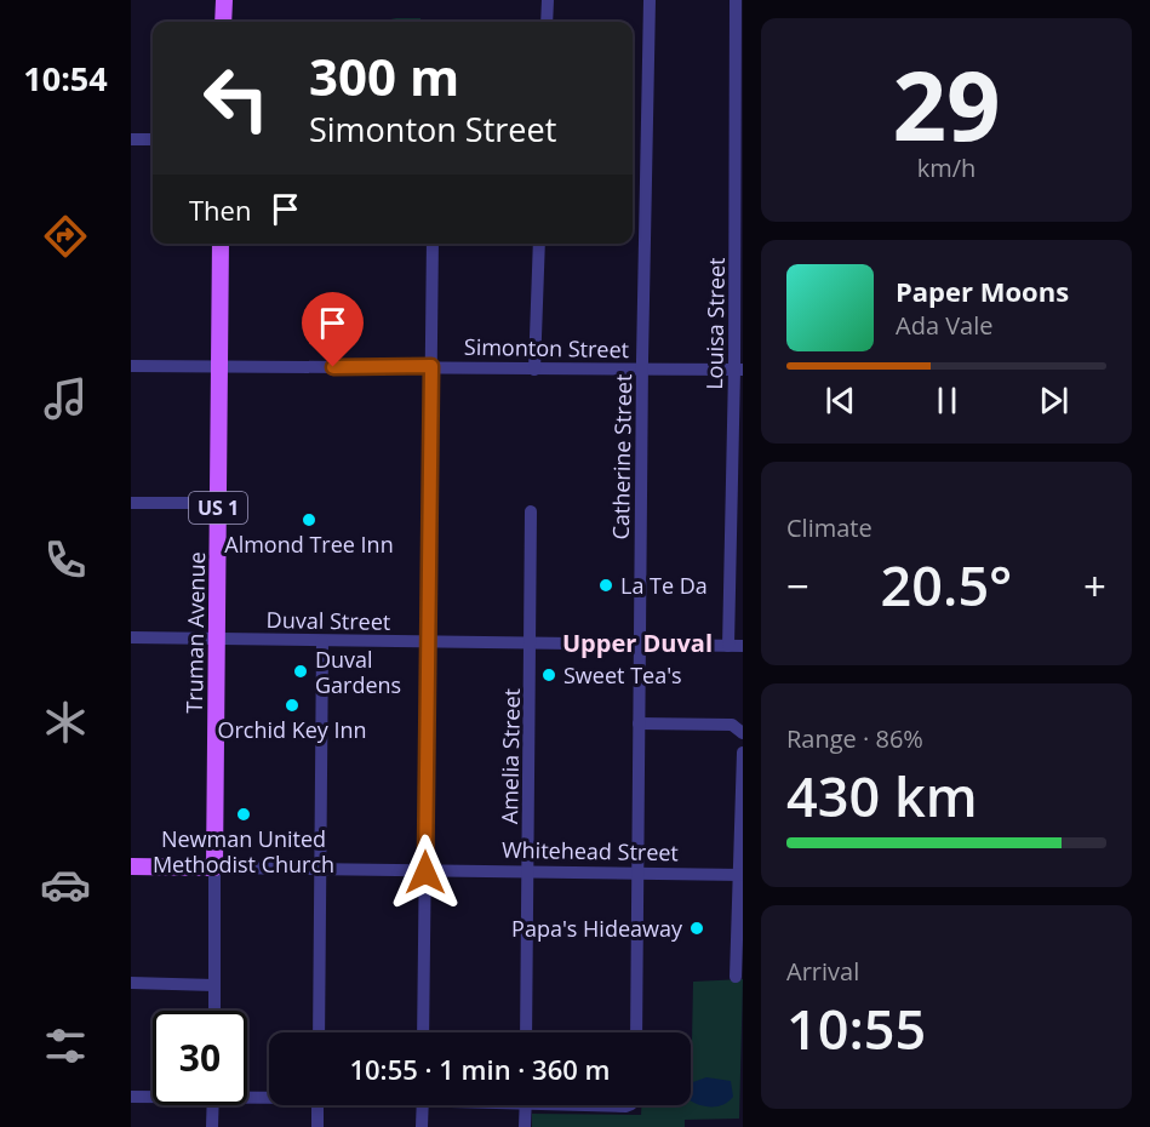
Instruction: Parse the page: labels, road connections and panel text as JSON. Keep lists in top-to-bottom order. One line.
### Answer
{"streets":{"main road":["US 1","Truman Avenue","Whitehead Street"],"street":["Louisa Street","Simonton Street","Catherine Street","Duval Street","Amelia Street"]},"crossings":[["Louisa Street","Simonton Street"],["Louisa Street","Duval Street"],["Simonton Street","Catherine Street"],["Simonton Street","Truman Avenue"],["Catherine Street","Duval Street"],["Catherine Street","Whitehead Street"],["Duval Street","Truman Avenue"],["Duval Street","Amelia Street"],["Truman Avenue","Whitehead Street"],["Amelia Street","Whitehead Street"]],"districts":["Upper Duval"],"places":["Almond Tree Inn","La Te Da","Duval Gardens","Sweet Tea's","Orchid Key Inn","Newman United Methodist Church","Papa's Hideaway"],"page":{"tabs":"10:54","tile":[["29","km/h"],"Climate",["Range · 86%","430 km"],["Arrival","10:55"]],"turn":["300 m","Simonton Street"],"then":"Then","song":["Paper Moons","Ada Vale"],"heat":["−","20.5°","+"],"limit":"30","trip":"10:55 · 1 min · 360 m"}}
